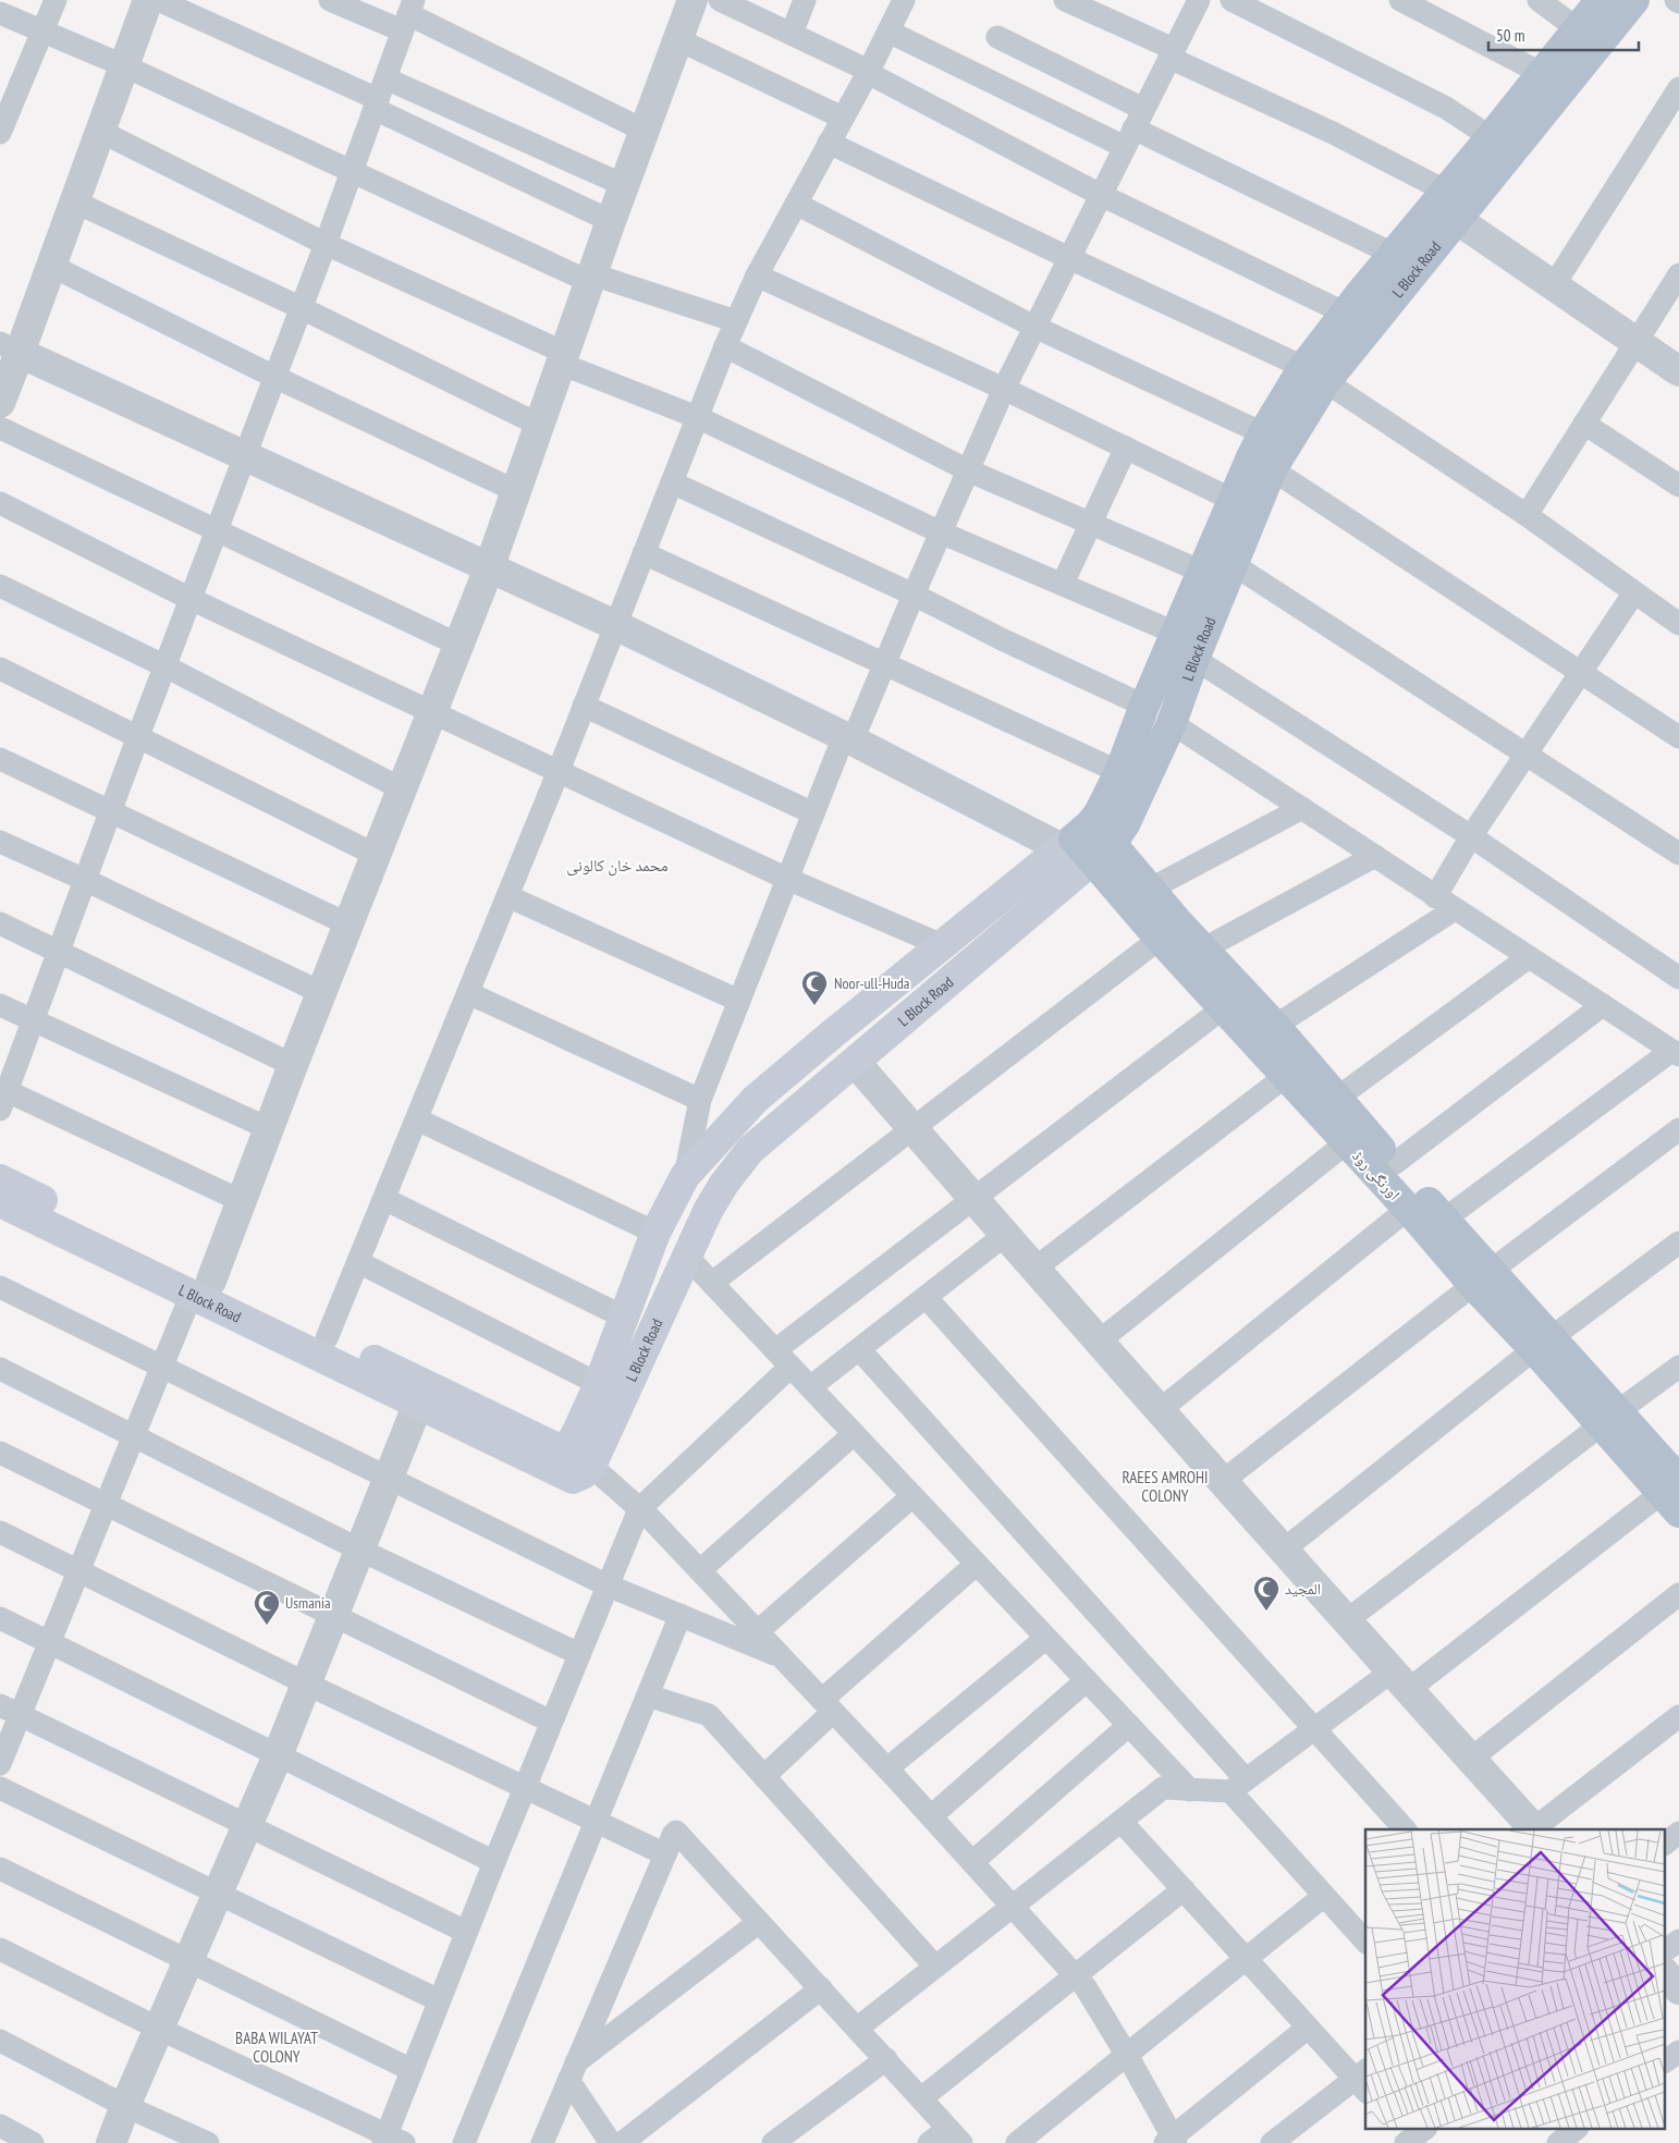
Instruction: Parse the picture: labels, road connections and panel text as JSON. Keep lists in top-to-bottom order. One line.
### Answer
{"streets":{"main road":["L Block Road","اورنگی روڈ"]},"crossings":[["L Block Road","اورنگی روڈ"]],"districts":["محمد خان کالونی","RAEES AMROHI COLONY","BABA WILAYAT COLONY"],"places":{"mosque":["Noor-ull-Huda","المجید","Usmania"]},"scale_bar":"50 m"}
